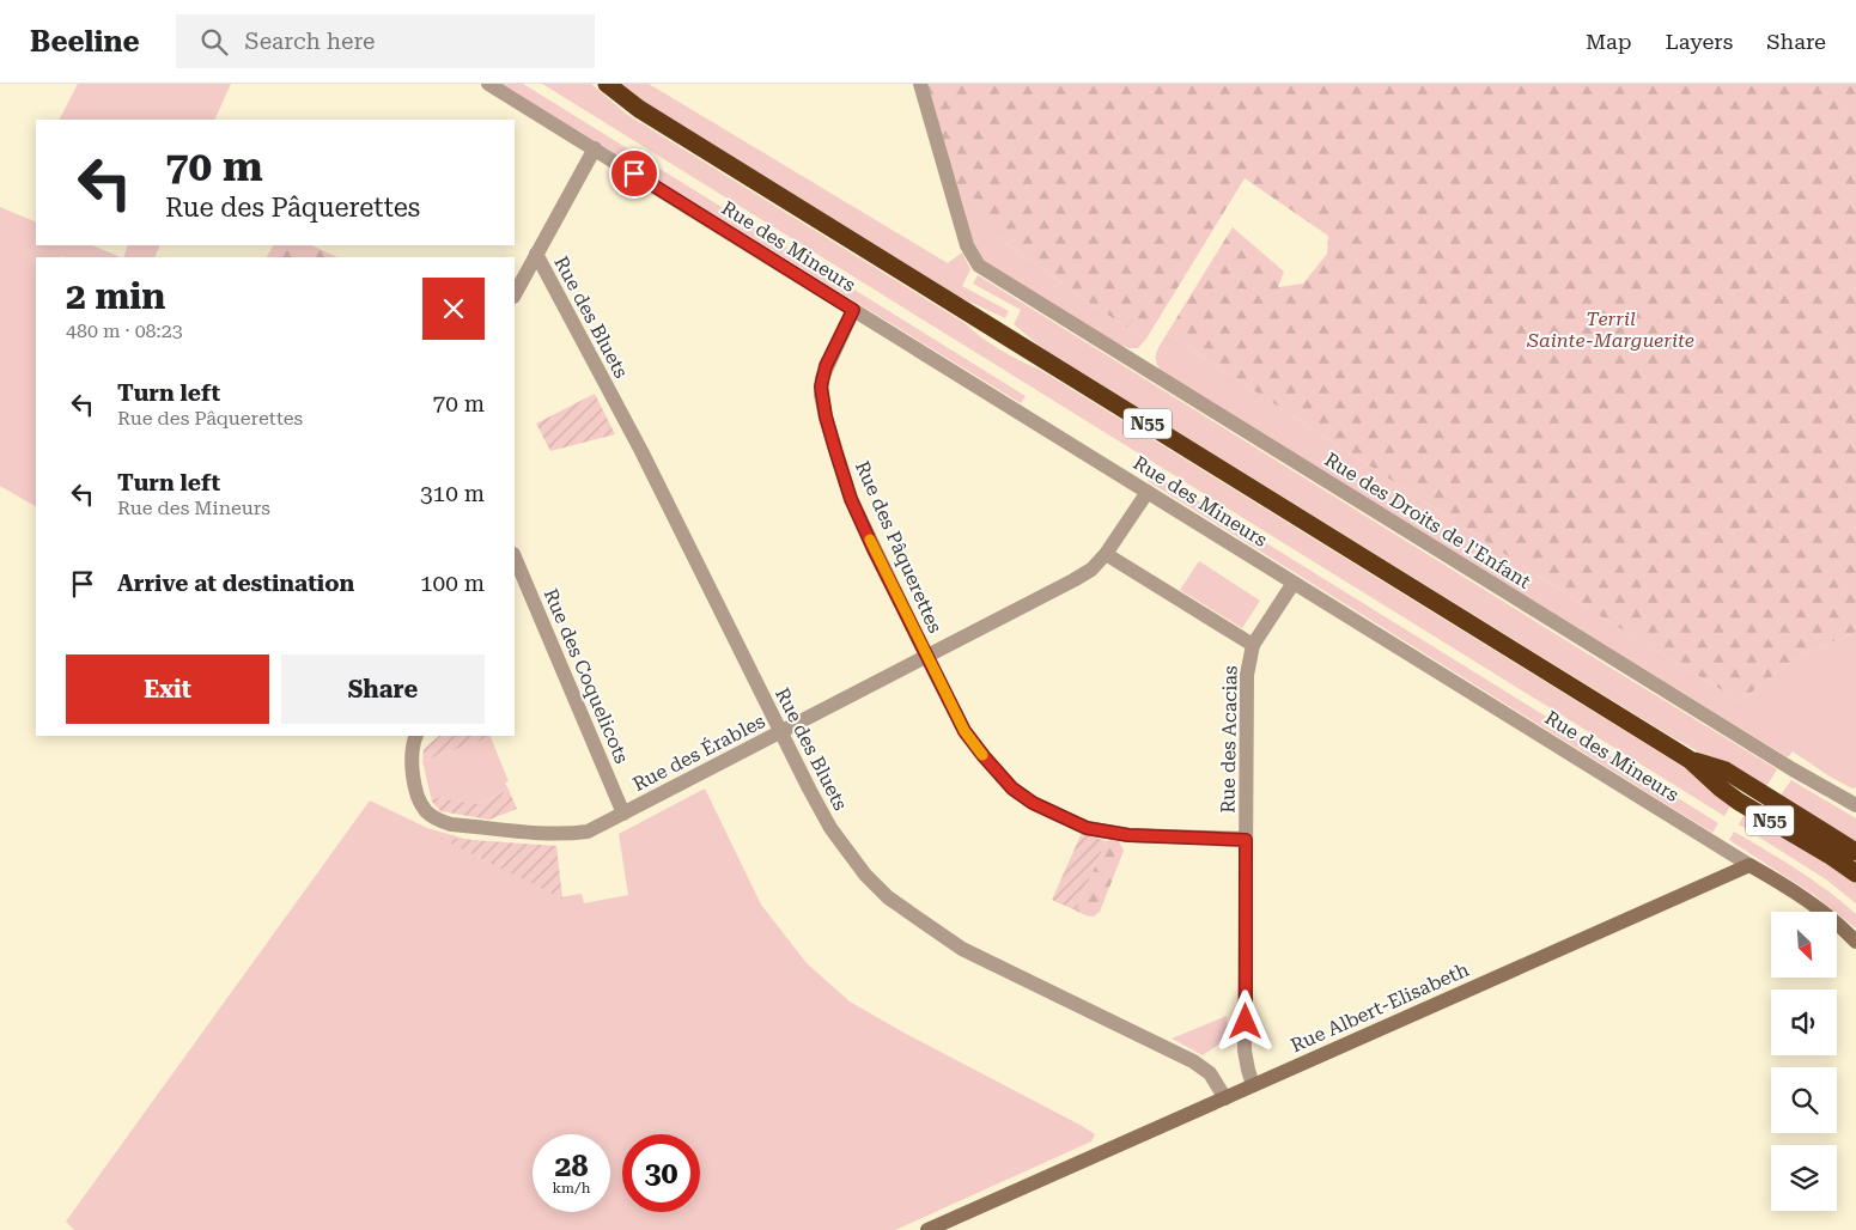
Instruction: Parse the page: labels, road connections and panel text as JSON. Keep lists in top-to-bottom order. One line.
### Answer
{"streets":{"highway":["N55"],"street":["Rue des Mineurs","Rue des Bluets","Rue des Droits de l'Enfant","Rue des Pâquerettes","Rue des Coquelicots","Rue des Acacias","Rue des Érables","Rue Albert-Elisabeth"]},"crossings":[["Rue des Mineurs","Rue des Pâquerettes"],["Rue des Mineurs","Rue des Érables"],["Rue des Mineurs","Rue Albert-Elisabeth"],["Rue des Bluets","Rue des Érables"],["Rue des Bluets","Rue Albert-Elisabeth"],["Rue des Pâquerettes","Rue des Acacias"],["Rue des Pâquerettes","Rue des Érables"],["Rue des Coquelicots","Rue des Érables"],["Rue des Acacias","Rue Albert-Elisabeth"]],"parks":["Terril Sainte-Marguerite"],"north":"bottom right","page":{"header":"Beeline","search":"Search here","nav":["Map","Layers","Share"],"turn":["70 m","Rue des Pâquerettes"],"heading":["2 min","480 m · 08:23"],"list":[{"name":"Turn left","note":"Rue des Pâquerettes","value":"70 m"},{"name":"Turn left","note":"Rue des Mineurs","value":"310 m"},{"name":"Arrive at destination","value":"100 m"}],"buttons":["Exit","Share"],"speed":"28 km/h","limit":"30"}}
